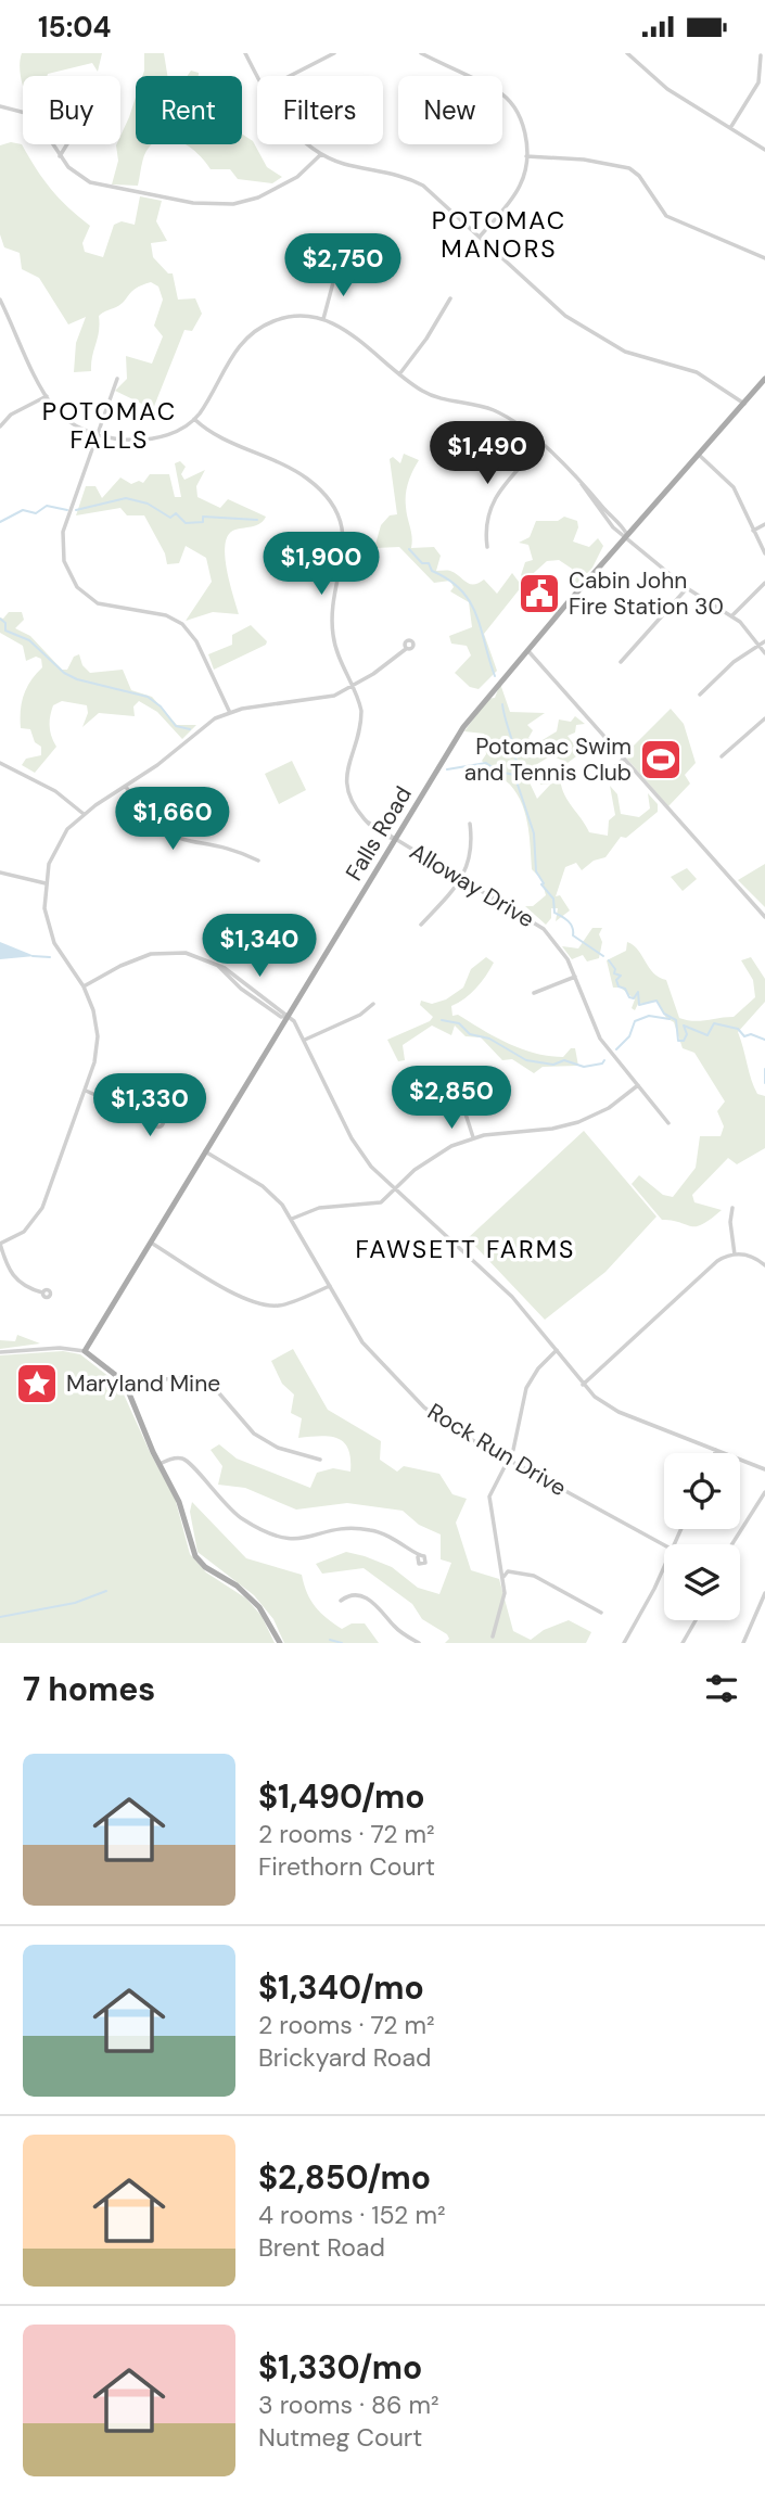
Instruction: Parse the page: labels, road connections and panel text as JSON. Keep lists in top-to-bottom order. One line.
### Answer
{"streets":{"main road":["Falls Road"],"street":["Alloway Drive","Rock Run Drive"]},"crossings":[["Falls Road","Alloway Drive"],["Falls Road","Rock Run Drive"]],"districts":["POTOMAC MANORS","POTOMAC FALLS","FAWSETT FARMS"],"places":{"public building":["Cabin John Fire Station 30"],"sports":["Potomac Swim and Tennis Club"],"place":["Maryland Mine"]},"page":{"status":"15:04","chip":["Buy","Rent","Filters","New"],"price":["$2,750","$1,490","$1,900","$1,660","$1,340","$2,850","$1,330"],"heading":"7 homes","list":[{"name":"$1,490/mo","note":"2 rooms · 72 m² · Firethorn Court"},{"name":"$1,340/mo","note":"2 rooms · 72 m² · Brickyard Road"},{"name":"$2,850/mo","note":"4 rooms · 152 m² · Brent Road"},{"name":"$1,330/mo","note":"3 rooms · 86 m² · Nutmeg Court"}]}}
